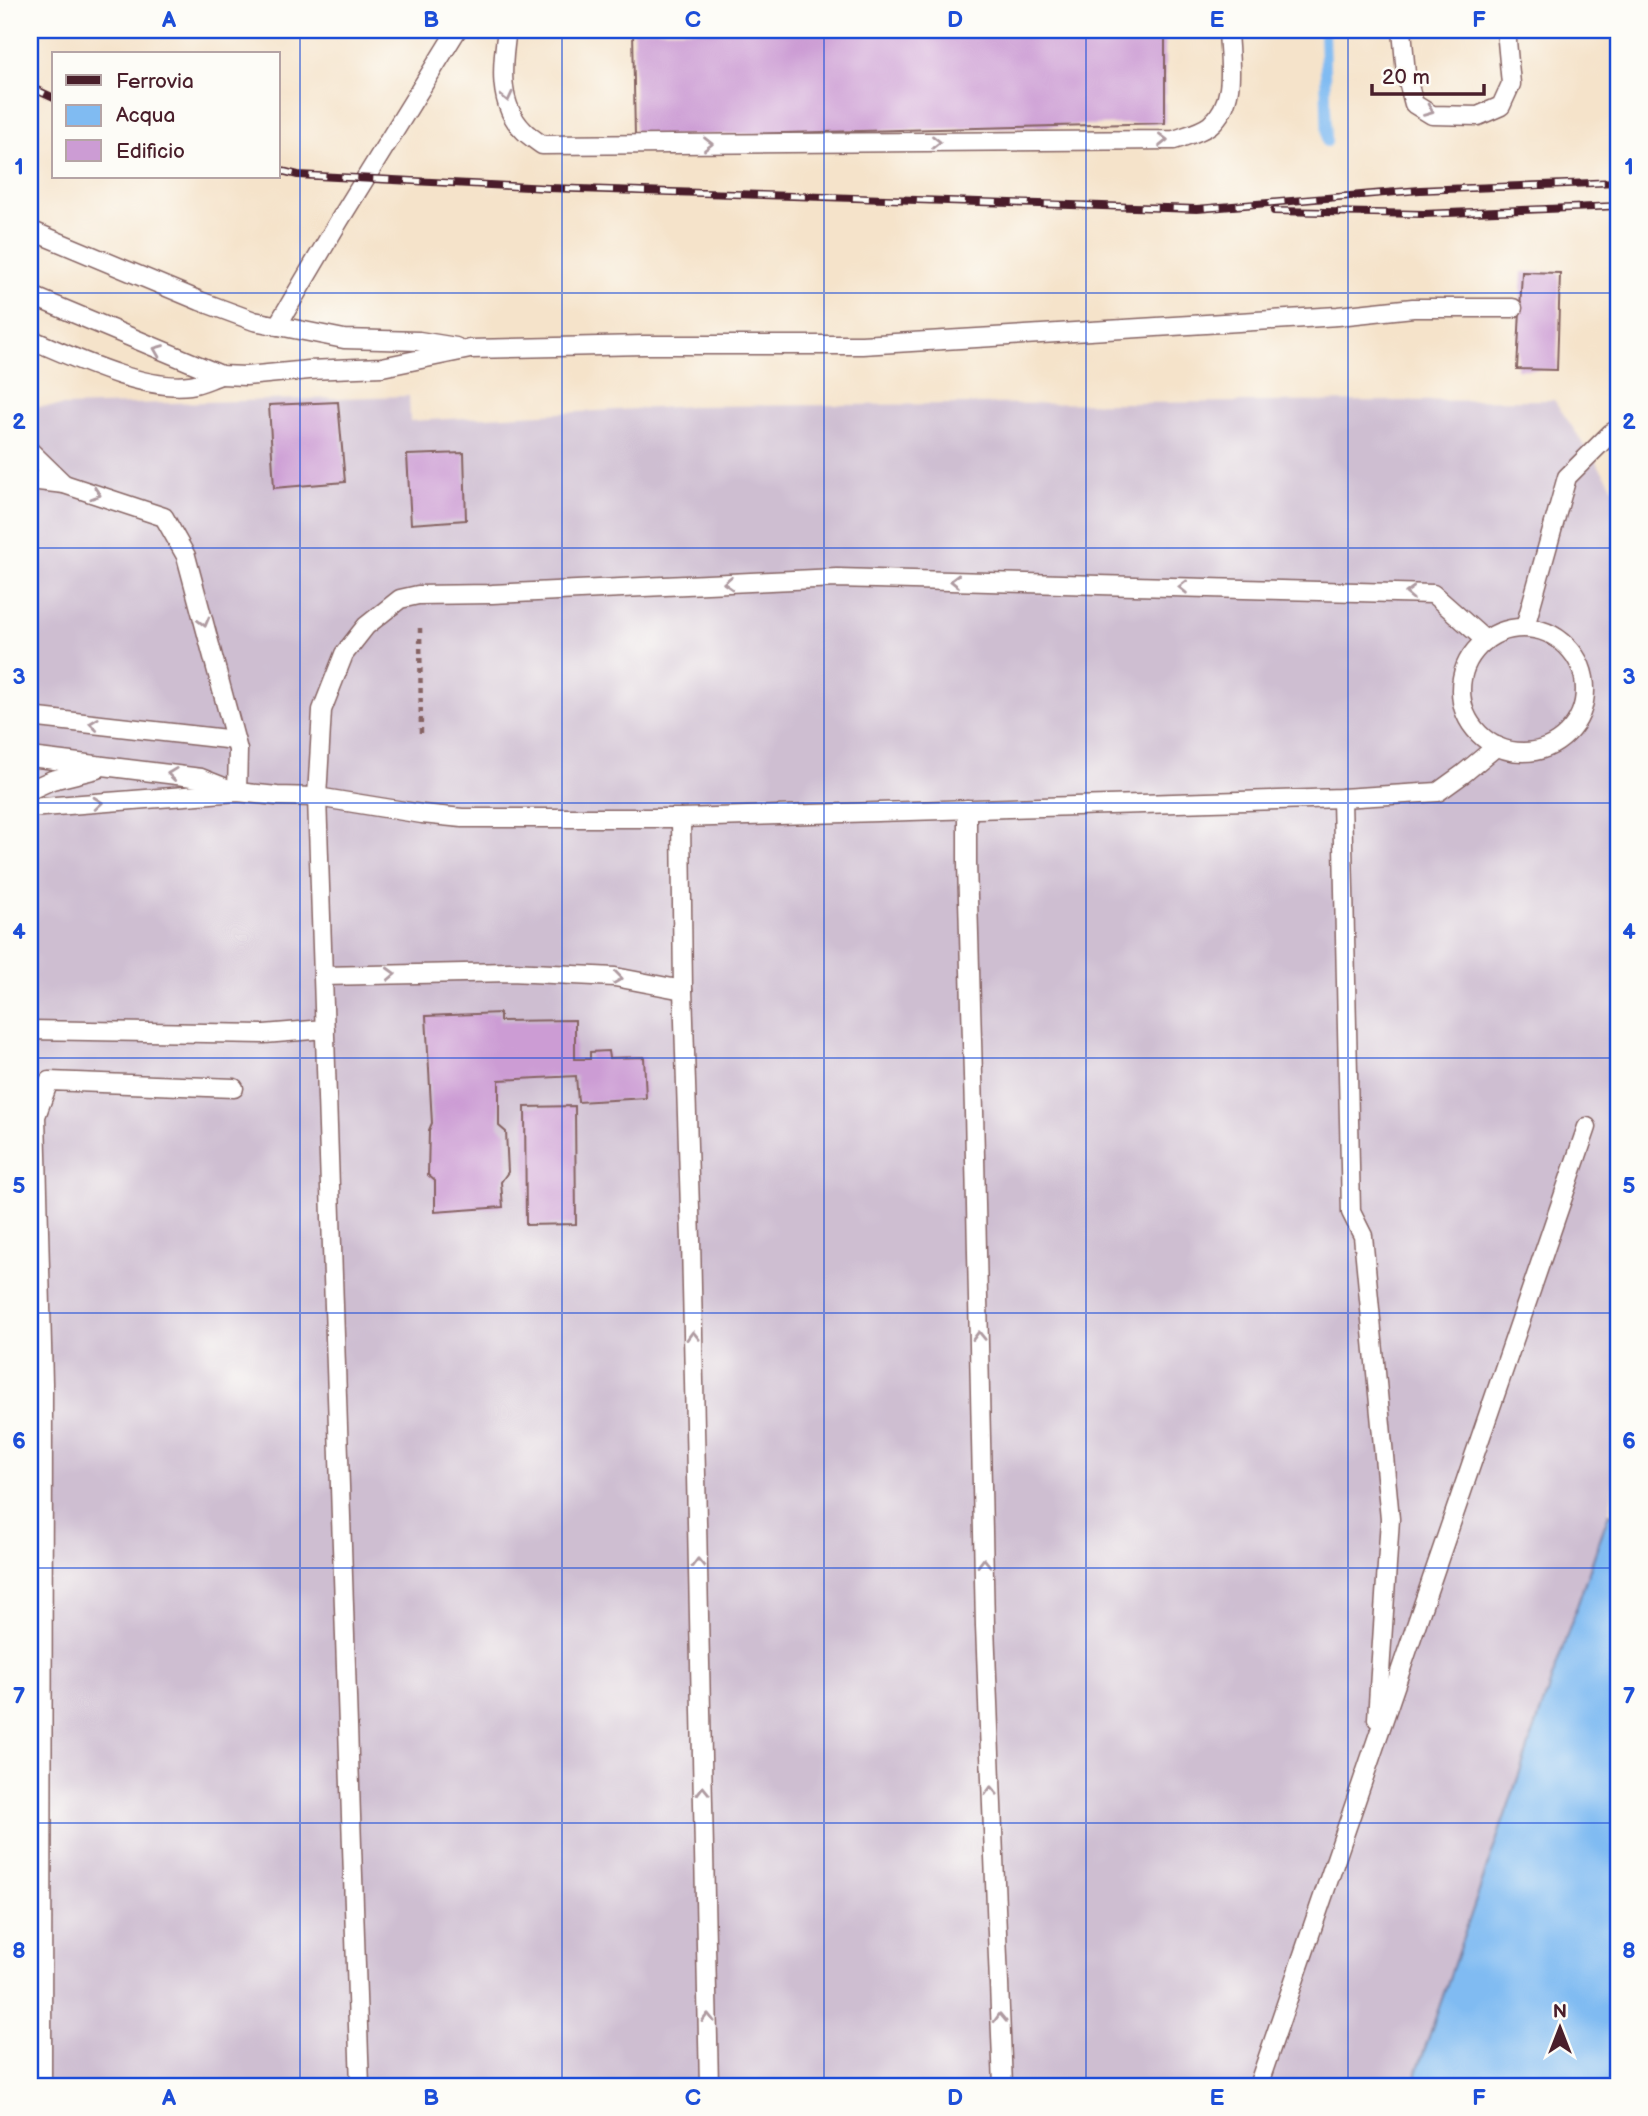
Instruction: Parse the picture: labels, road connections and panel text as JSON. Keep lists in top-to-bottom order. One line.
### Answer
{"legend":["Ferrovia","Acqua","Edificio"],"scale_bar":"20 m","north":"top","grid":{"columns":["A","B","C","D","E","F"],"rows":["1","2","3","4","5","6","7","8"]}}
